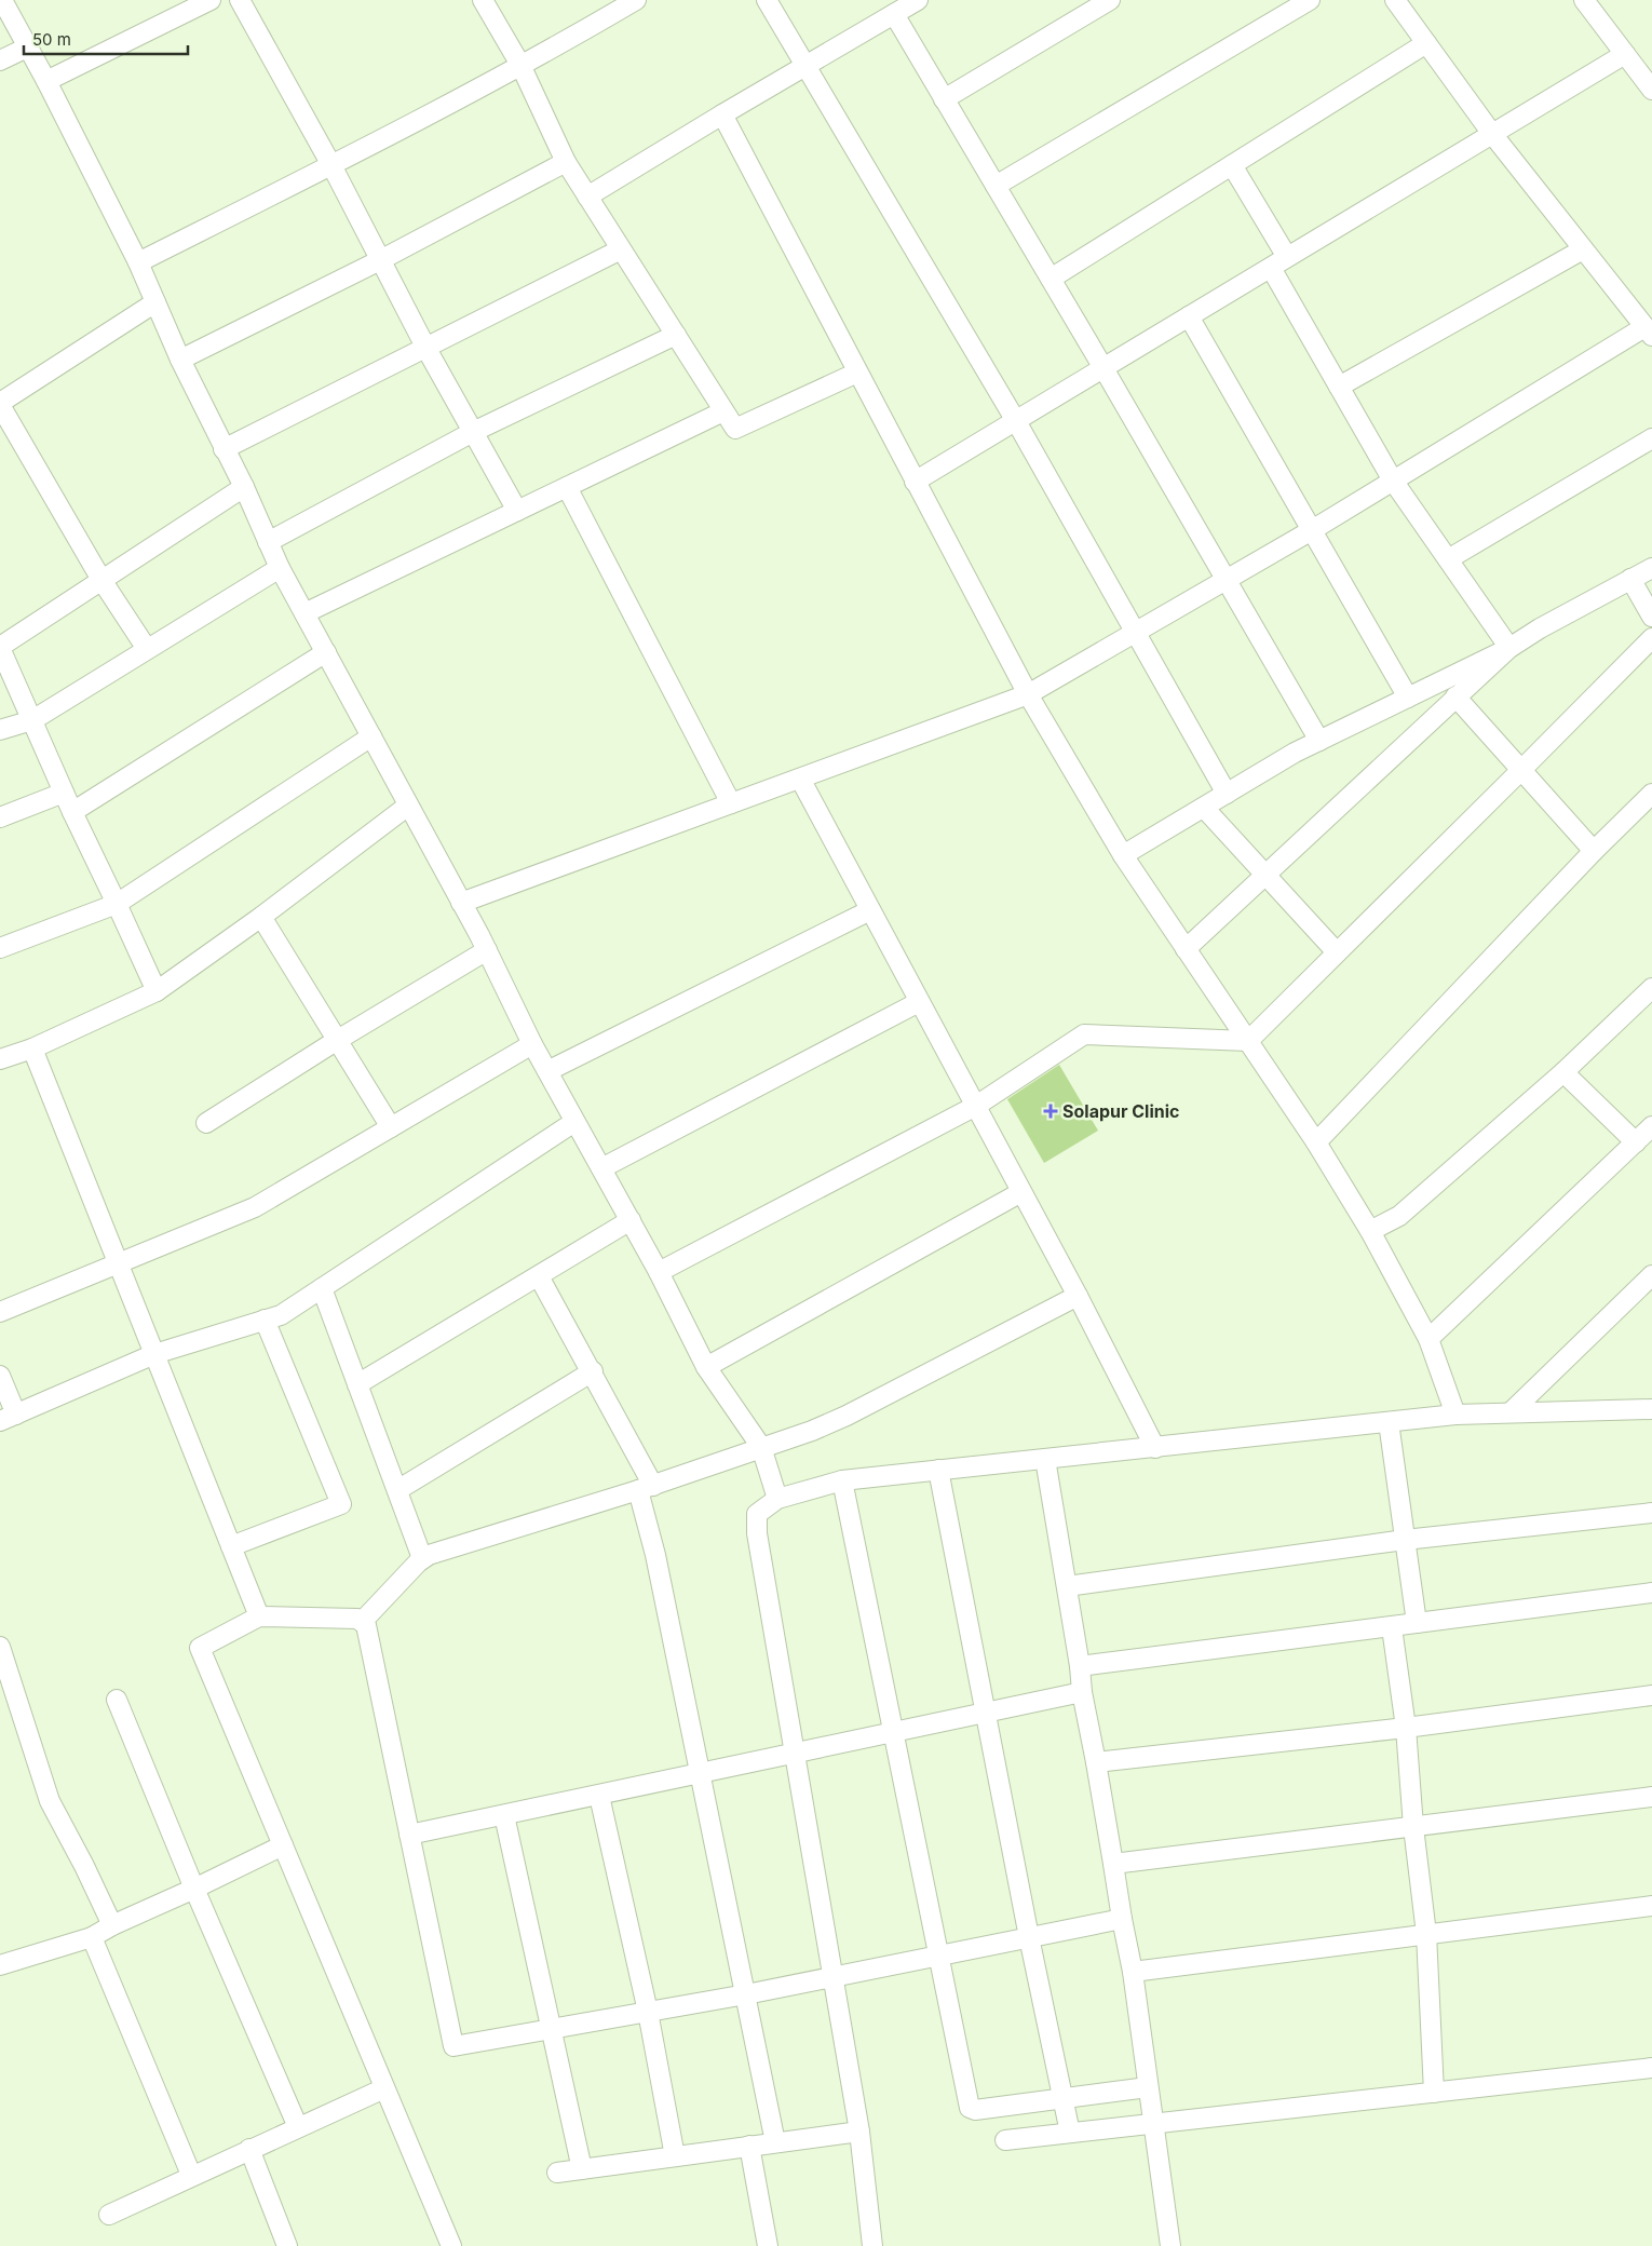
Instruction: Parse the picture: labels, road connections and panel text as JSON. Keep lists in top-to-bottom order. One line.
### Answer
{"places":{"health":["Solapur Clinic"]},"scale_bar":"50 m"}
